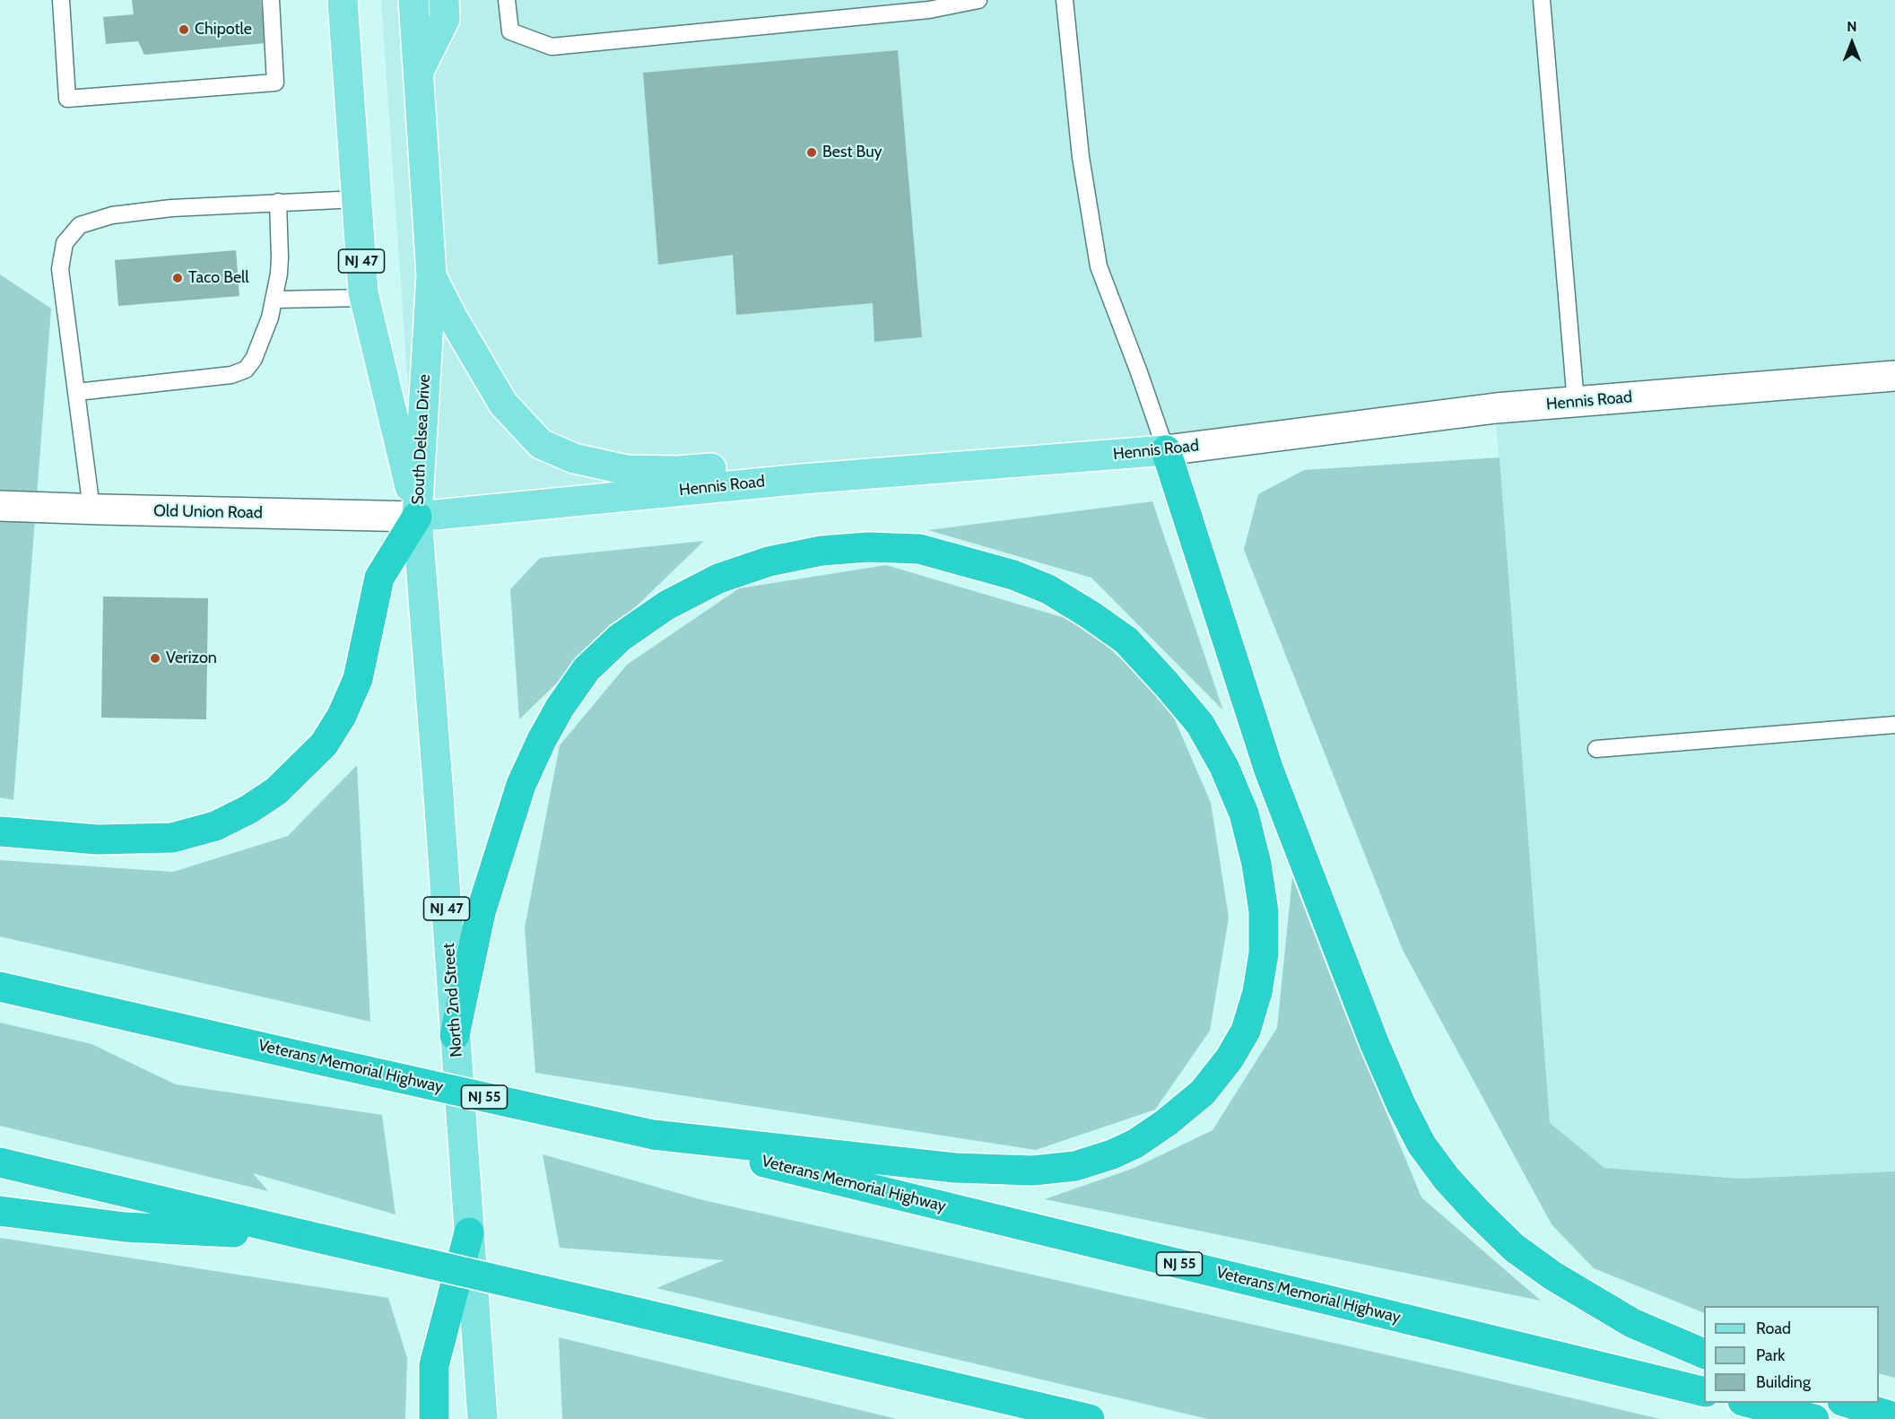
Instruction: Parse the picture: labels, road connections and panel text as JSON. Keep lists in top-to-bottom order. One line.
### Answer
{"streets":{"highway":["Veterans Memorial Highway","NJ 55"],"main road":["NJ 47","Hennis Road","South Delsea Drive","North 2nd Street"],"street":["Old Union Road"]},"crossings":[["Hennis Road","South Delsea Drive"],["Hennis Road","Old Union Road"],["Hennis Road","North 2nd Street"],["South Delsea Drive","Old Union Road"],["South Delsea Drive","North 2nd Street"],["Old Union Road","North 2nd Street"]],"places":["Chipotle","Best Buy","Taco Bell","Verizon"],"legend":["Road","Park","Building"],"north":"top"}
